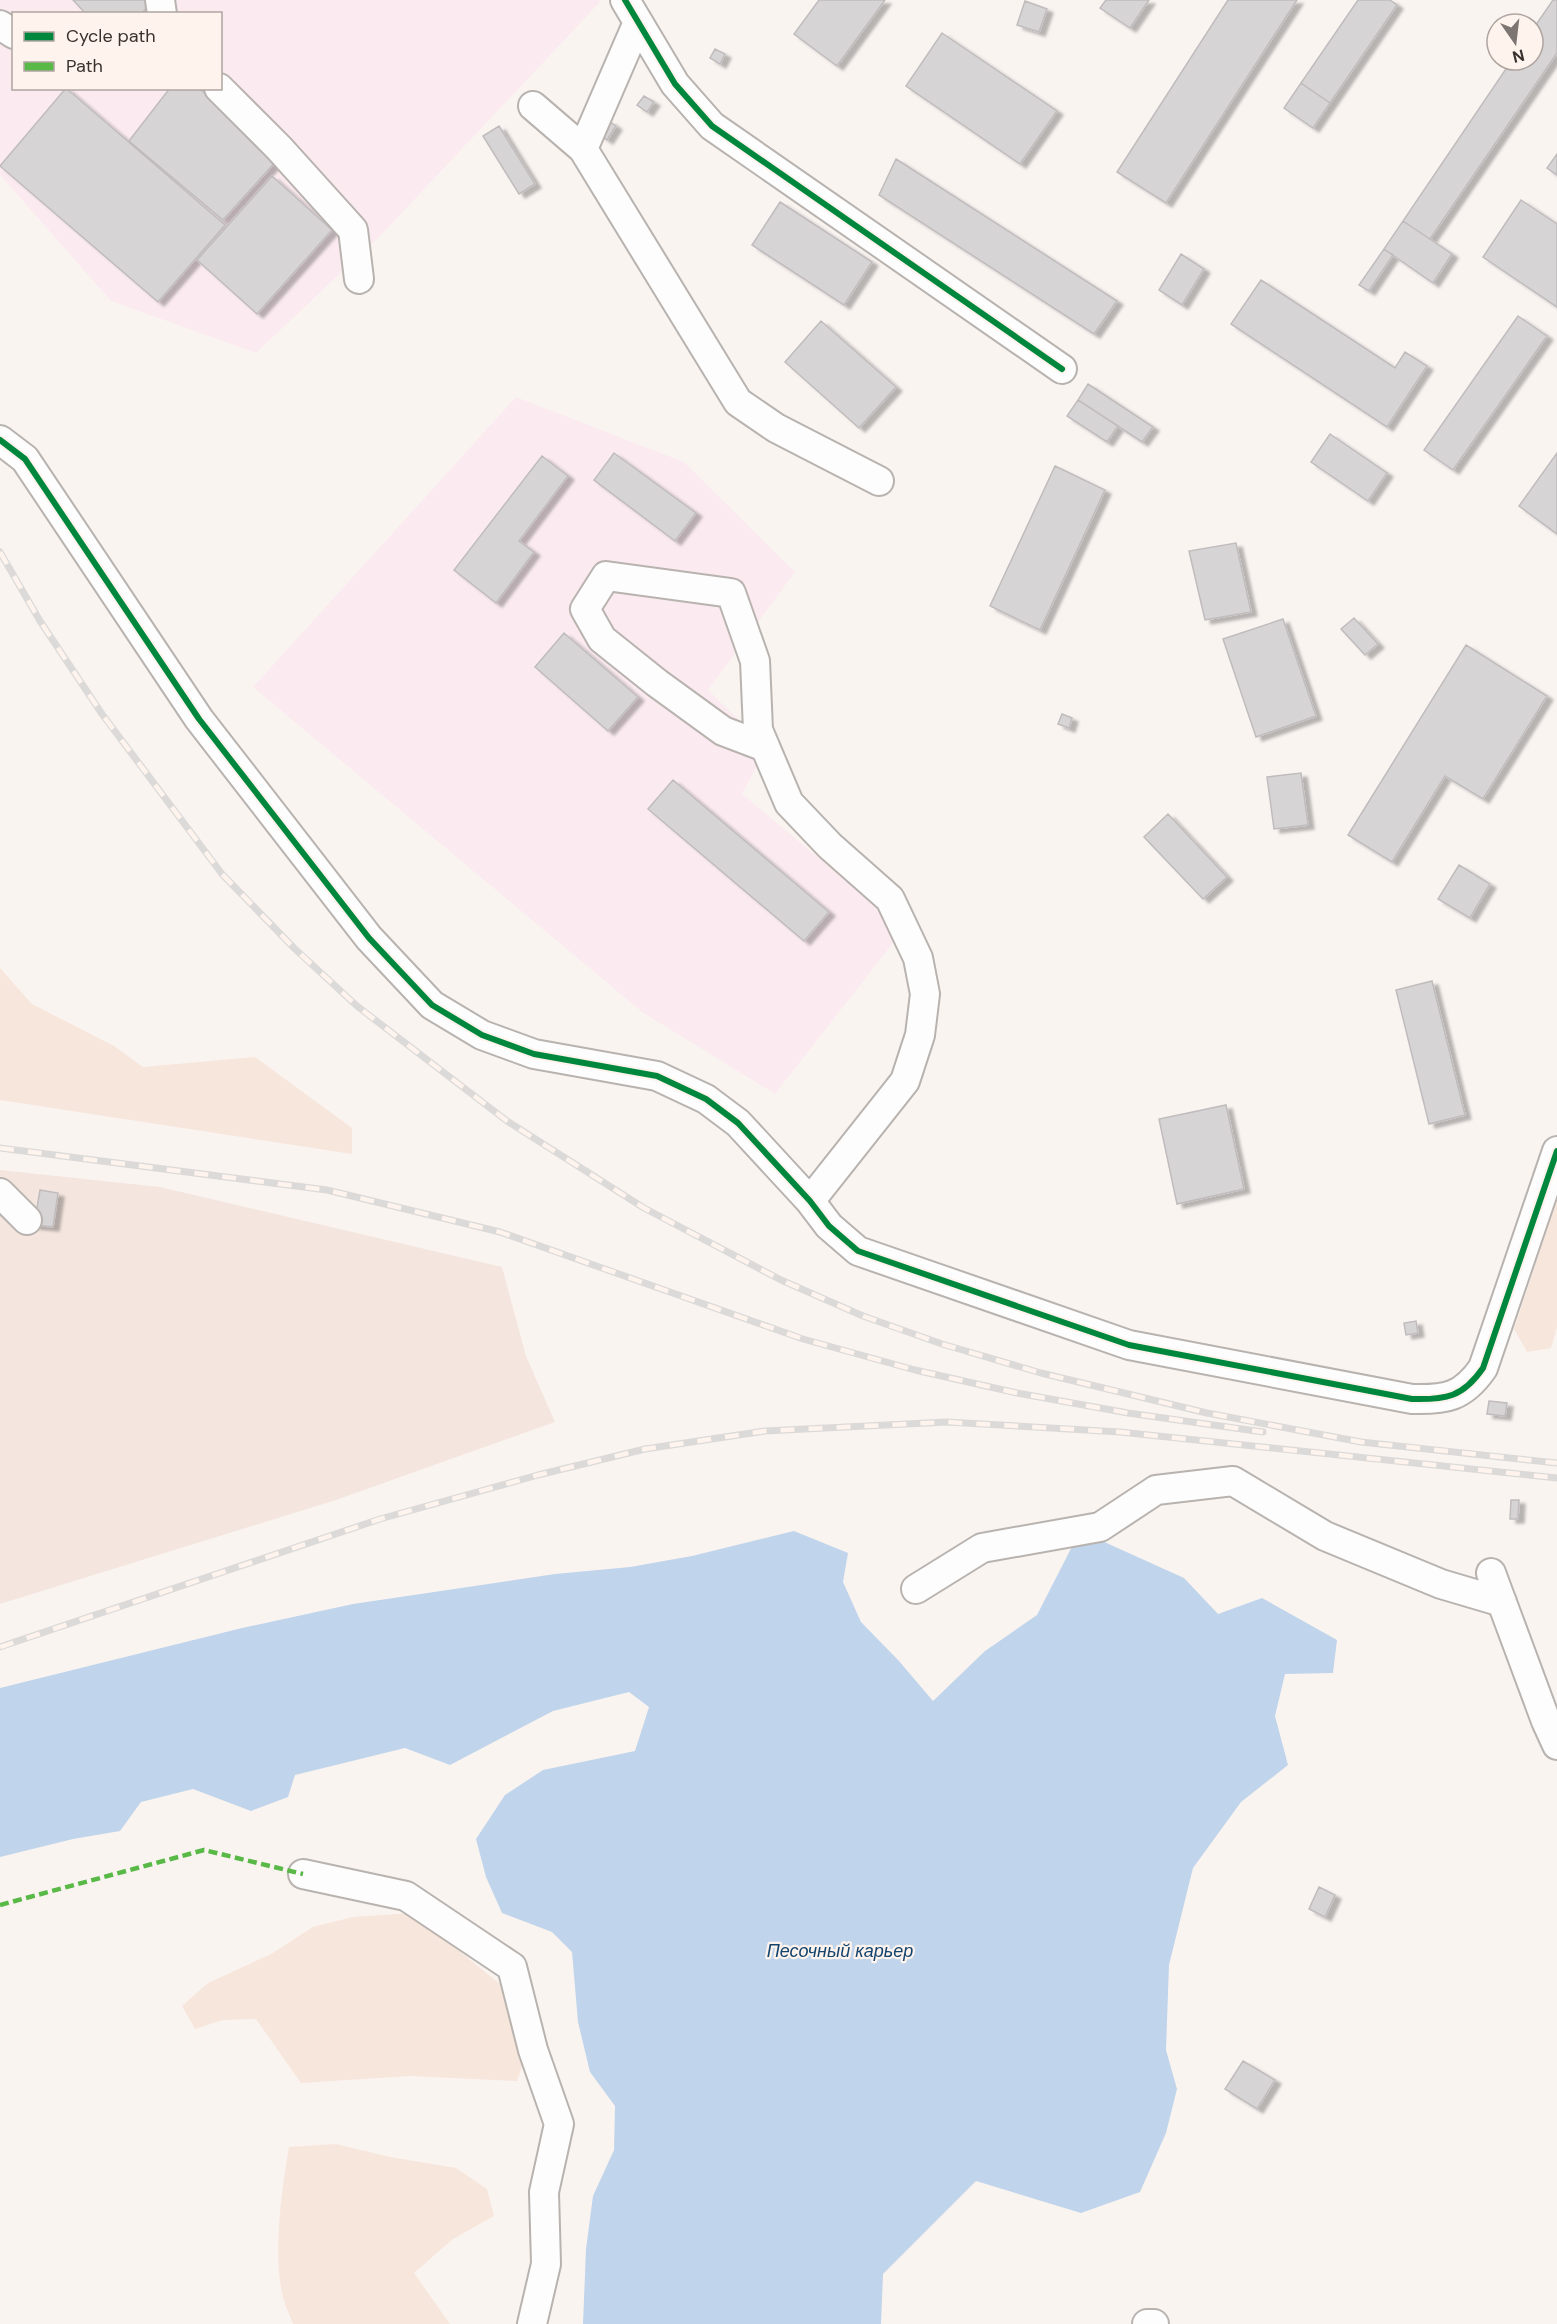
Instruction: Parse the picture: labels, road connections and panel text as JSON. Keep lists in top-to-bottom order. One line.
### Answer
{"water":["Песочный карьер"],"legend":["Cycle path","Path"],"north":"bottom"}
